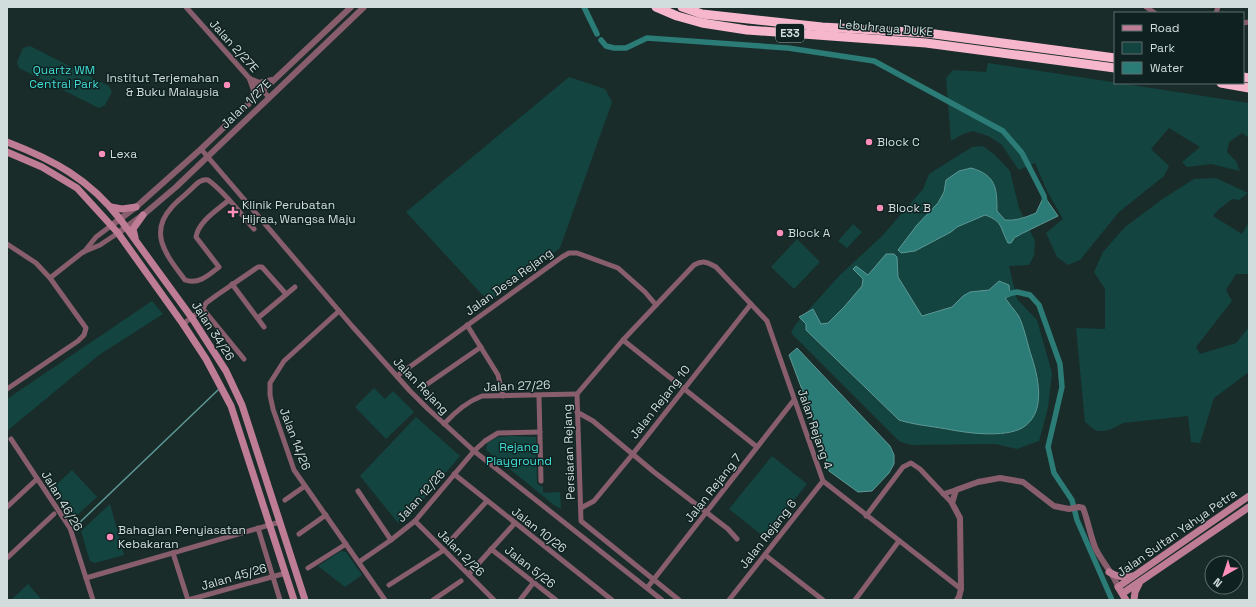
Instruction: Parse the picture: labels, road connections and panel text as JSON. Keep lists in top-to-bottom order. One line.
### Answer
{"streets":{"highway":["Lebuhraya DUKE","E33"],"main road":["Jalan 34/26","Jalan Sultan Yahya Petra"],"street":["Jalan 2/27E","Jalan 1/27E","Jalan Desa Rejang","Jalan Rejang","Jalan 27/26","Jalan Rejang 10","Jalan Rejang 4","Jalan 14/26","Persiaran Rejang","Jalan Rejang 7","Jalan 12/26","Jalan 46/26","Jalan 10/26","Jalan Rejang 6","Jalan 2/26","Jalan 5/26","Jalan 45/26"]},"crossings":[["Jalan 2/27E","Jalan 1/27E"],["Jalan 1/27E","Jalan 34/26"],["Jalan 1/27E","Jalan Rejang"],["Jalan Desa Rejang","Jalan Rejang"],["Jalan Desa Rejang","Persiaran Rejang"],["Jalan 34/26","Jalan 45/26"],["Jalan Rejang","Jalan 27/26"],["Jalan Rejang","Jalan 14/26"],["Jalan Rejang","Jalan Rejang 7"],["Jalan Rejang","Jalan 12/26"],["Jalan 27/26","Persiaran Rejang"],["Jalan Rejang 10","Persiaran Rejang"],["Jalan Rejang 4","Persiaran Rejang"],["Jalan Rejang 4","Jalan Rejang 7"],["Jalan Rejang 4","Jalan Rejang 6"],["Jalan 14/26","Jalan 12/26"],["Persiaran Rejang","Jalan Rejang 7"],["Jalan 12/26","Jalan 10/26"],["Jalan 12/26","Jalan 2/26"]],"parks":["Quartz WM Central Park","Rejang Playground"],"places":{"other":["Institut Terjemahan & Buku Malaysia","Block C","Lexa","Block B","Block A","Bahagian Penyiasatan Kebakaran"],"health":["Klinik Perubatan Hijraa, Wangsa Maju"]},"legend":["Road","Park","Water"],"north":"bottom left"}
